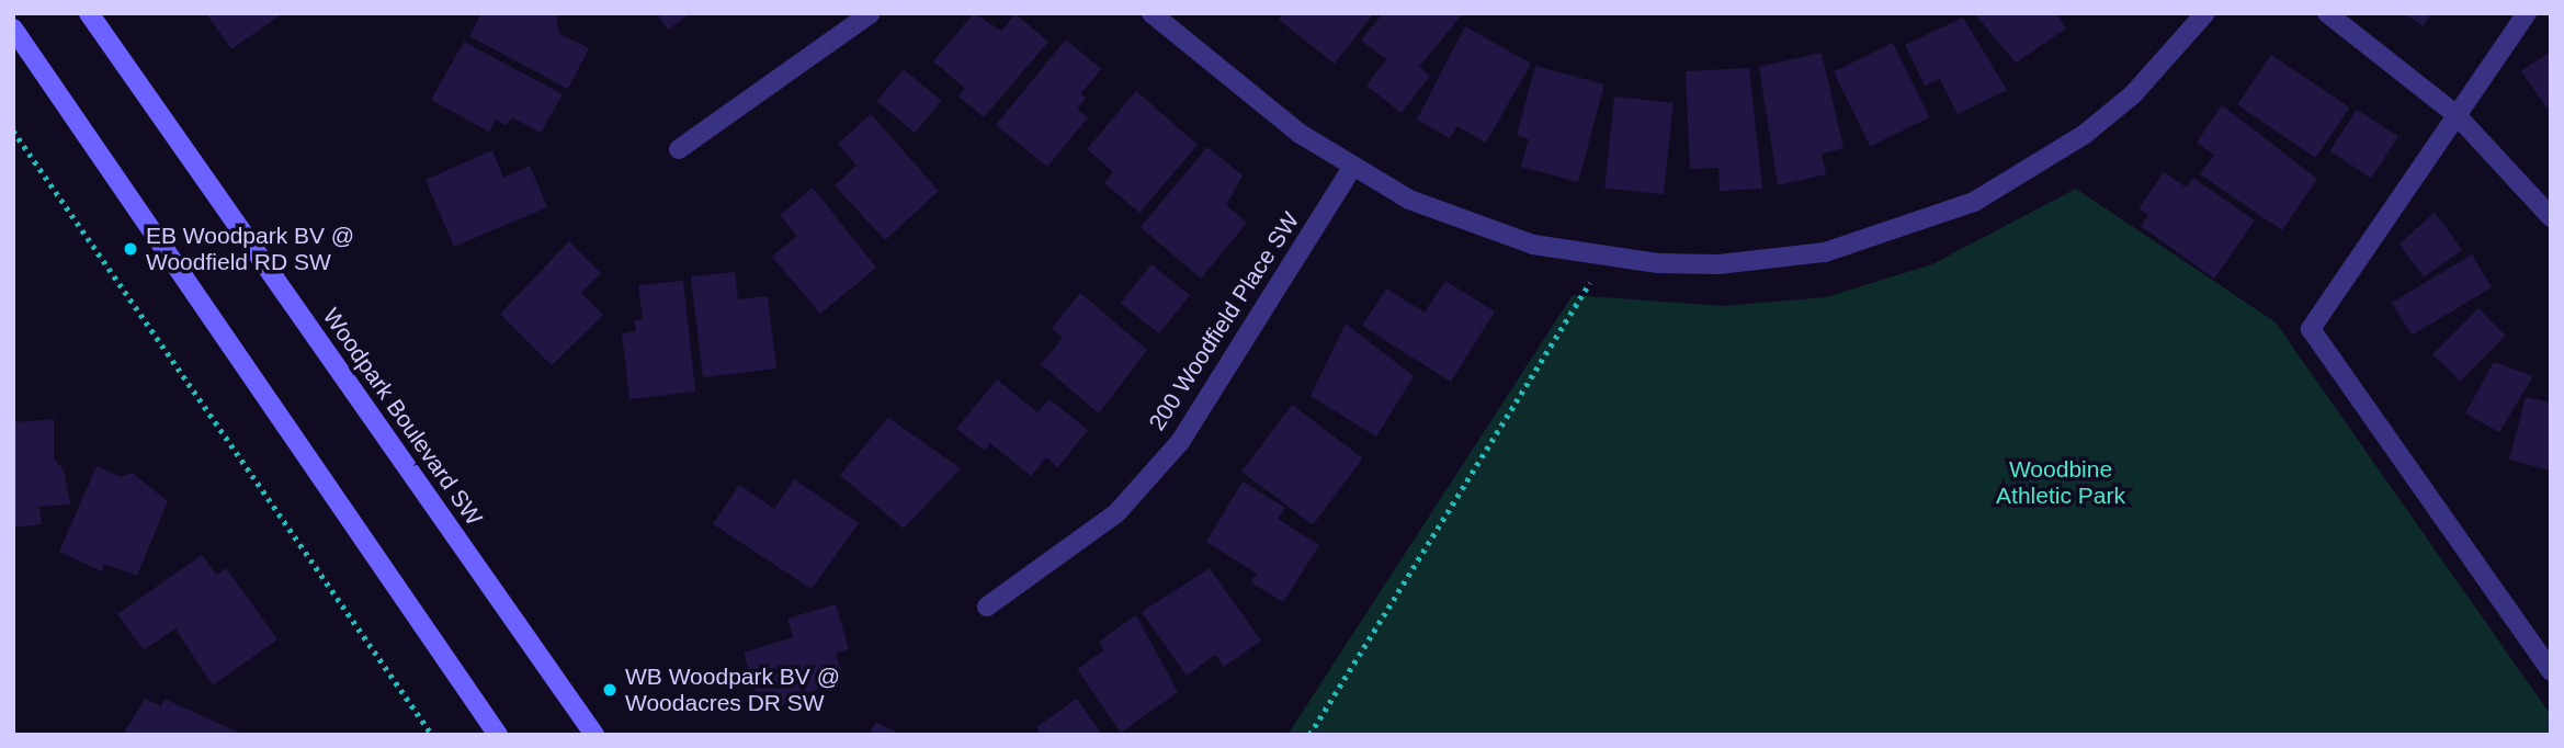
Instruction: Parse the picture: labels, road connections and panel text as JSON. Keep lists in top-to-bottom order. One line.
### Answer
{"streets":{"street":["200 Woodfield Place SW","Woodpark Boulevard SW"]},"parks":["Woodbine Athletic Park"],"places":["EB Woodpark BV @ Woodfield RD SW","WB Woodpark BV @ Woodacres DR SW"]}
